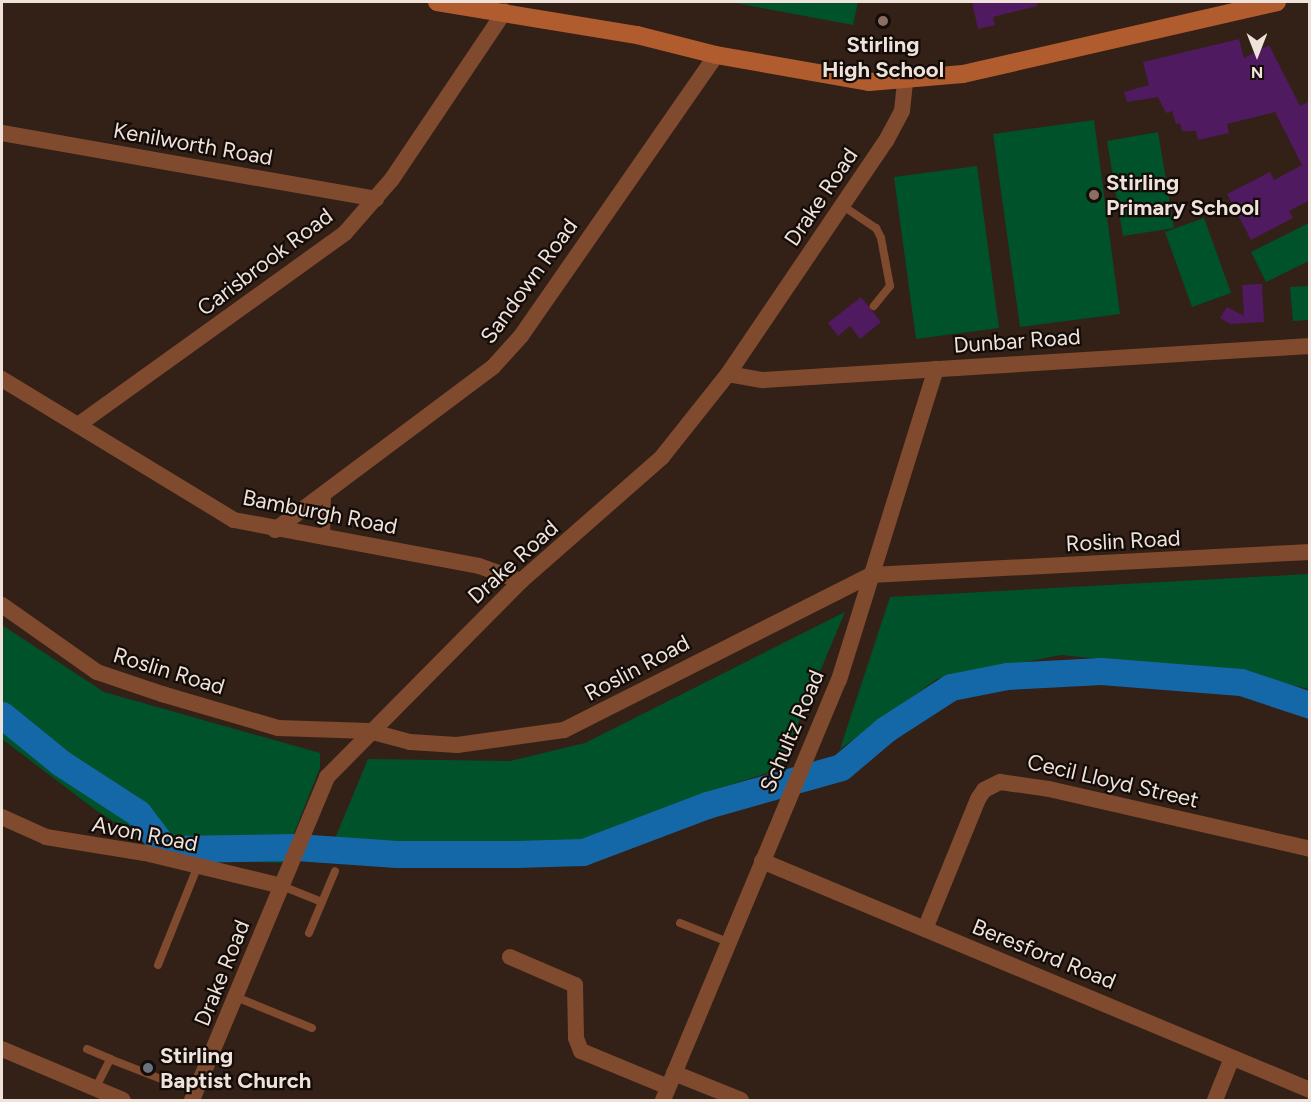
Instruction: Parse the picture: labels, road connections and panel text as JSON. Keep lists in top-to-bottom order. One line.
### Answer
{"streets":{"street":["Kenilworth Road","Drake Road","Carisbrook Road","Sandown Road","Dunbar Road","Bamburgh Road","Roslin Road","Schultz Road","Cecil Lloyd Street","Avon Road","Beresford Road"]},"crossings":[["Kenilworth Road","Carisbrook Road"],["Drake Road","Dunbar Road"],["Drake Road","Bamburgh Road"],["Drake Road","Roslin Road"],["Drake Road","Avon Road"],["Carisbrook Road","Bamburgh Road"],["Sandown Road","Bamburgh Road"],["Dunbar Road","Schultz Road"],["Roslin Road","Schultz Road"],["Schultz Road","Beresford Road"],["Cecil Lloyd Street","Beresford Road"]],"places":["Stirling High School","Stirling Primary School","Stirling Baptist Church"],"north":"bottom"}
